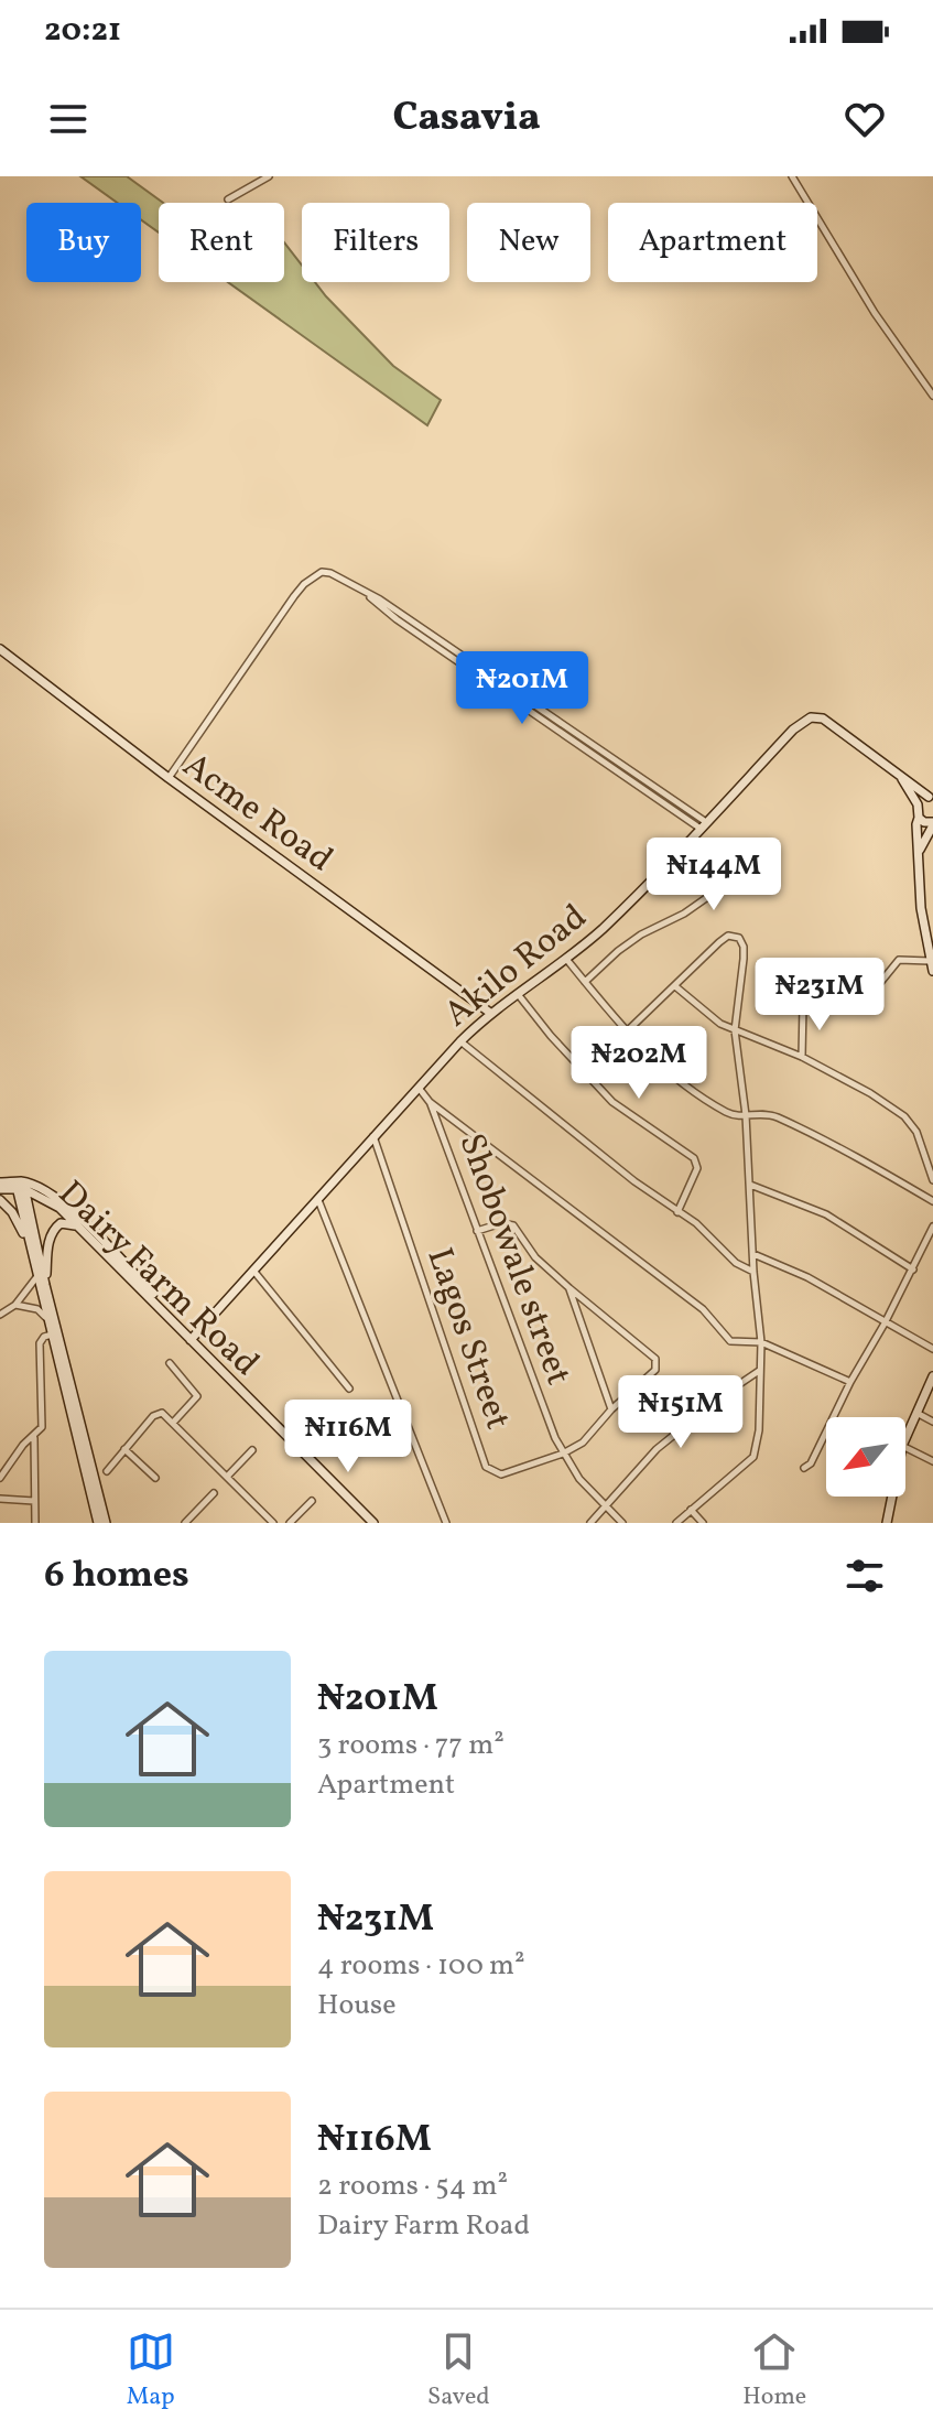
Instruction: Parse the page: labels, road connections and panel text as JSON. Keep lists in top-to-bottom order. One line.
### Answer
{"streets":{"main road":["Acme Road","Akilo Road","Dairy Farm Road"],"street":["Shobowale street","Lagos Street"]},"crossings":[["Acme Road","Akilo Road"],["Akilo Road","Dairy Farm Road"],["Akilo Road","Lagos Street"],["Shobowale street","Lagos Street"]],"north":"bottom left","page":{"status":"20:21","header":"Casavia","chip":["Buy","Rent","Filters","New","Apartment"],"price":["₦201M","₦144M","₦231M","₦202M","₦151M","₦116M"],"heading":"6 homes","list":[{"name":"₦201M","note":"3 rooms · 77 m² · Apartment"},{"name":"₦231M","note":"4 rooms · 100 m² · House"},{"name":"₦116M","note":"2 rooms · 54 m² · Dairy Farm Road"}],"tabs":["Map","Saved","Home"]}}
